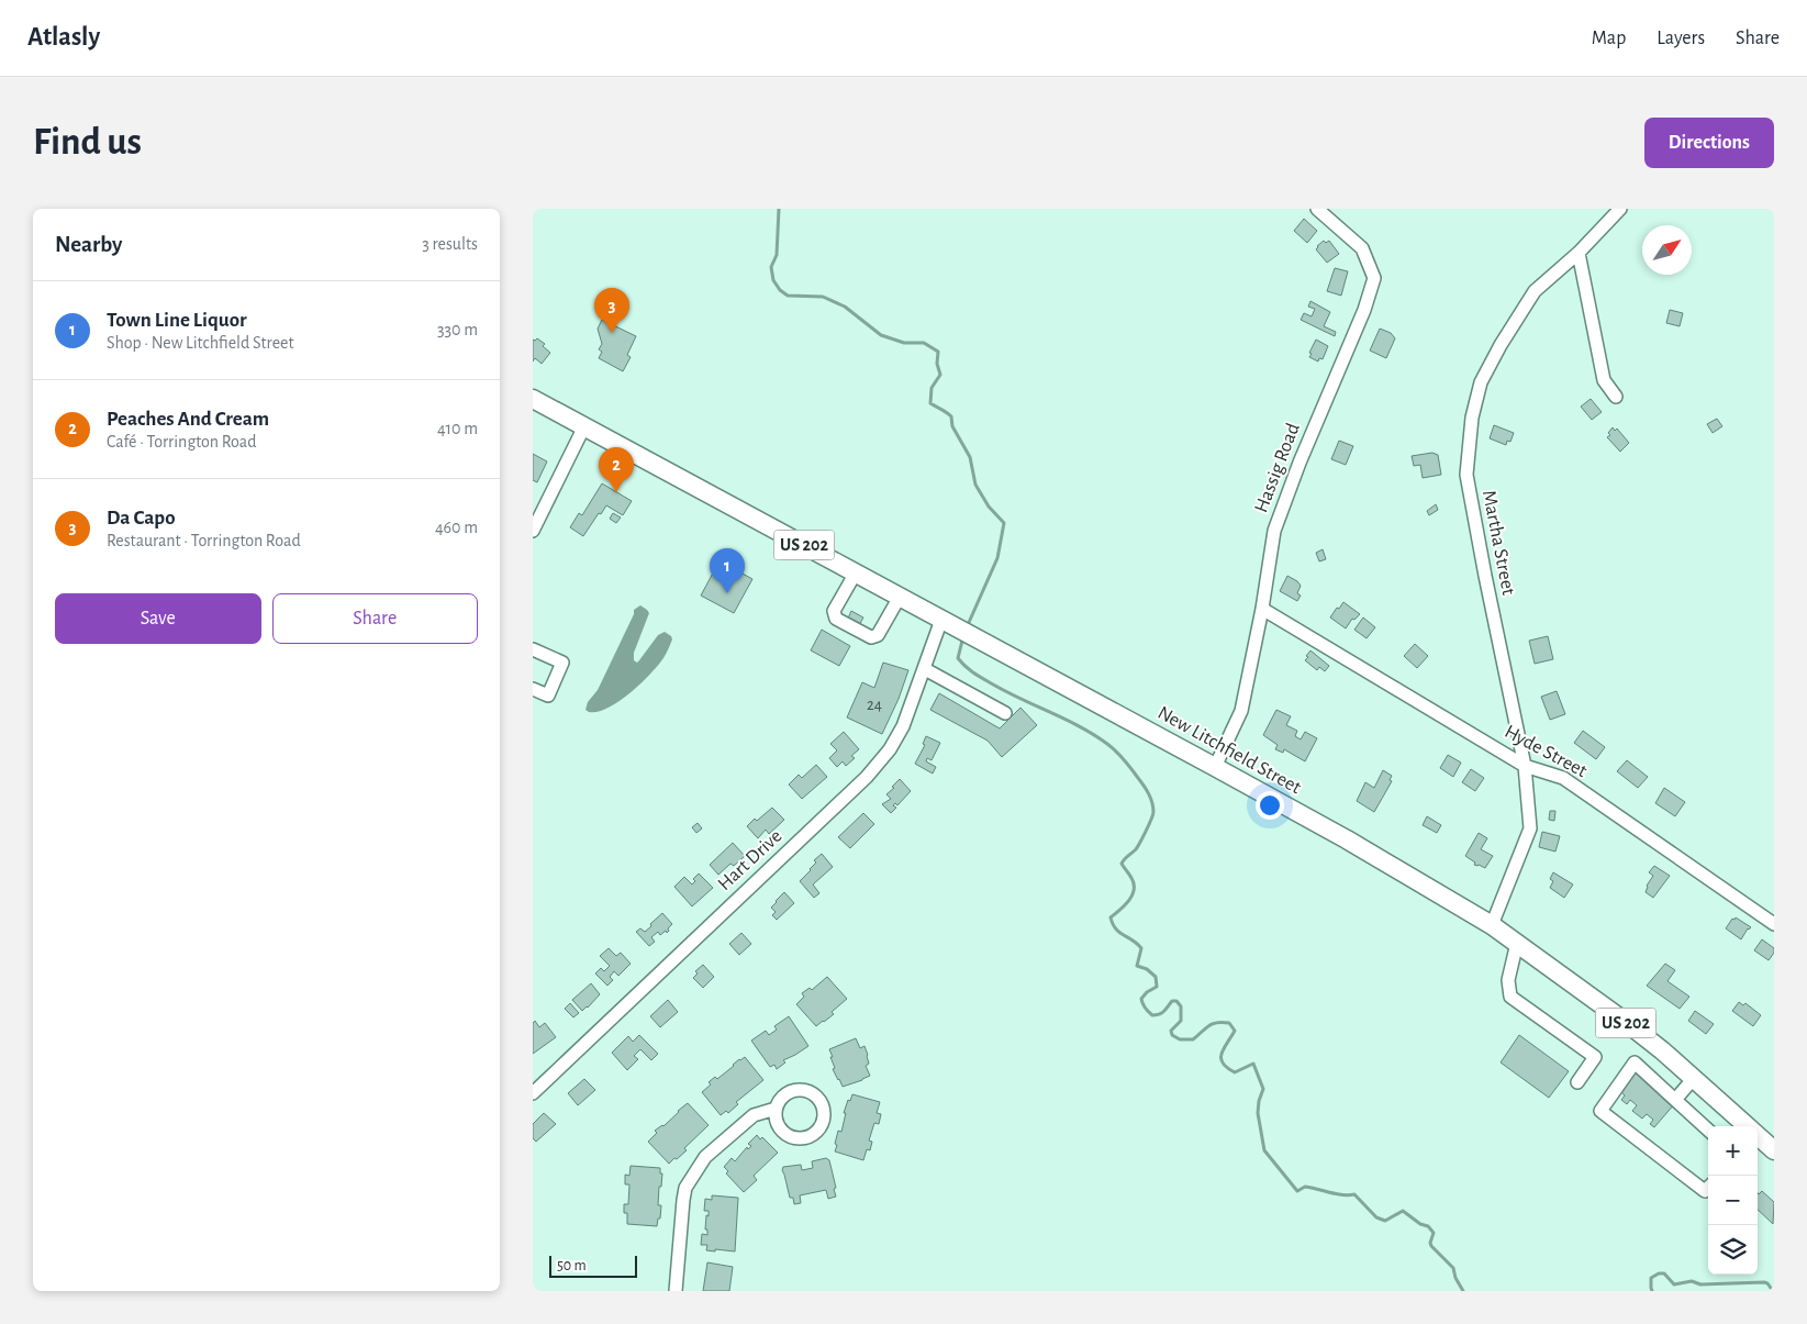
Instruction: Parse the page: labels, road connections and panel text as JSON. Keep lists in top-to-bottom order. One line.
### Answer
{"streets":{"highway":["US 202","New Litchfield Street"],"street":["Hassig Road","Martha Street","Hyde Street","Hart Drive"]},"crossings":[["Hassig Road","New Litchfield Street"],["Hassig Road","Hyde Street"],["Martha Street","New Litchfield Street"],["Martha Street","Hyde Street"],["US 202","New Litchfield Street"],["New Litchfield Street","Hart Drive"]],"house_numbers":["24"],"scale_bar":"50 m","north":"top right","page":{"header":"Atlasly","nav":["Map","Layers","Share"],"buttons":["Directions",["Save","Share"]],"title":"Find us","heading":["Nearby","3 results"],"list":[{"mark":"1","name":"Town Line Liquor","note":"Shop · New Litchfield Street","value":"330 m"},{"mark":"2","name":"Peaches And Cream","note":"Café · Torrington Road","value":"410 m"},{"mark":"3","name":"Da Capo","note":"Restaurant · Torrington Road","value":"460 m"}],"pins":["3","2","1"],"map_buttons":["+","−"],"scale":"50 m"}}
